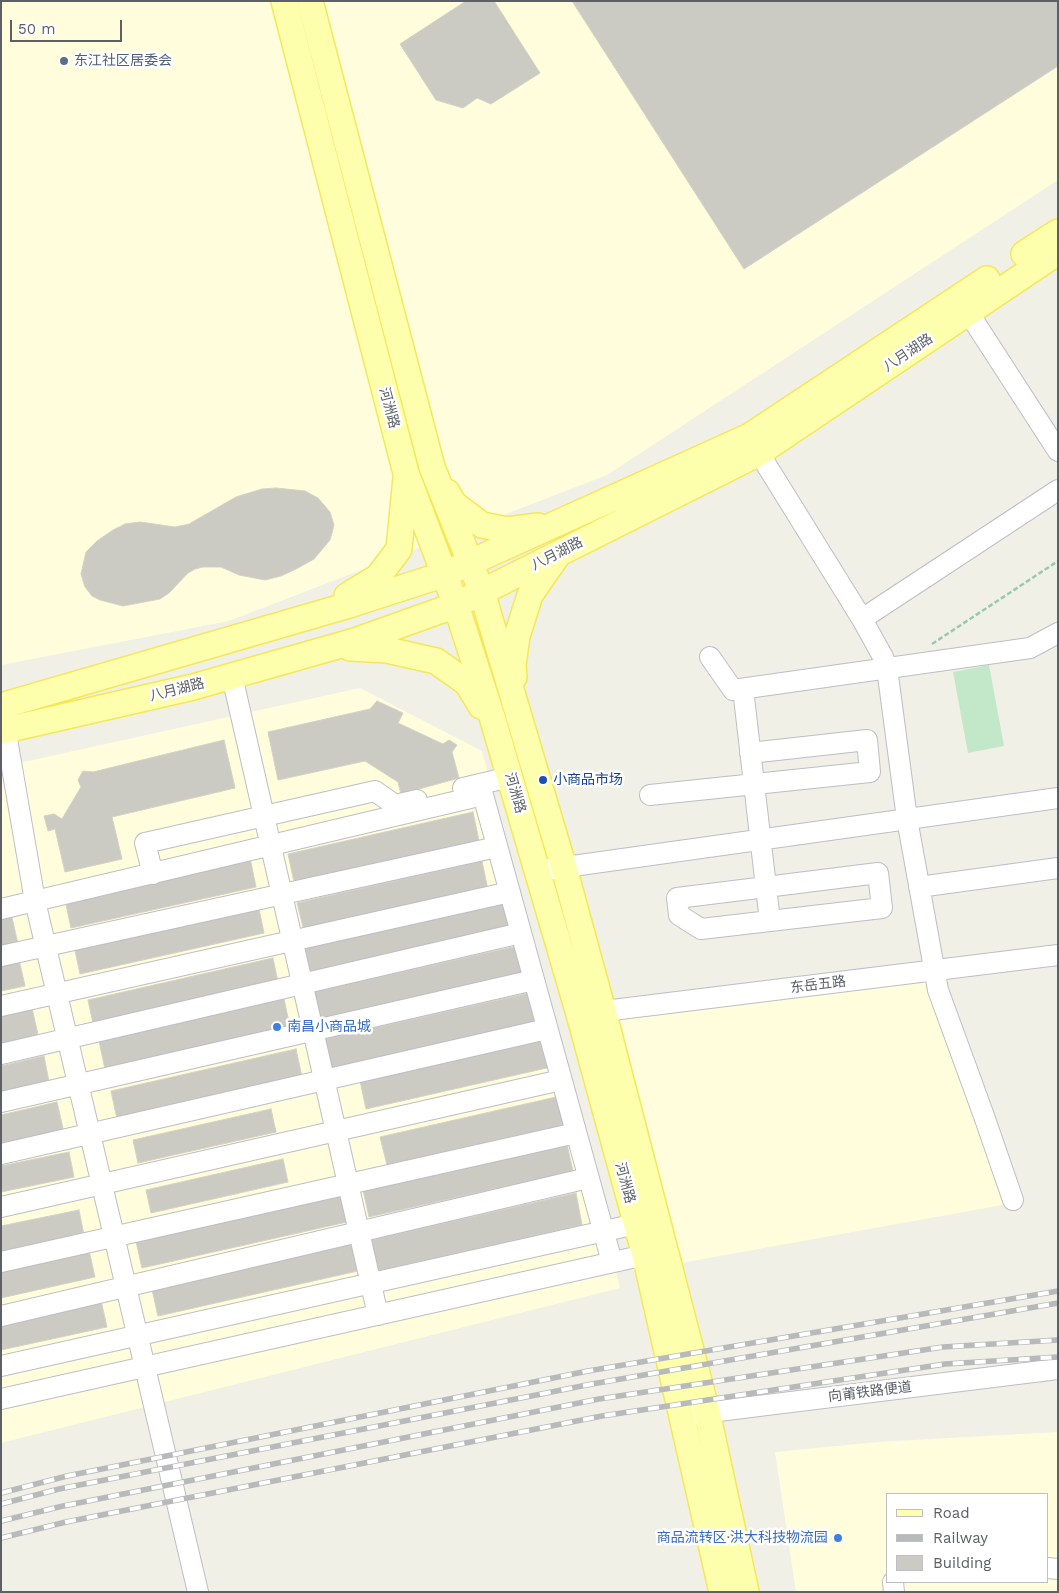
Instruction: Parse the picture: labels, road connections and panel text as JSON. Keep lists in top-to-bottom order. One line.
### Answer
{"streets":{"main road":["八月湖路","河洲路"],"street":["东岳五路","向莆铁路便道"]},"crossings":[["八月湖路","河洲路"],["河洲路","东岳五路"],["河洲路","向莆铁路便道"]],"places":["东江社区居委会","小商品市场","南昌小商品城","商品流转区·洪大科技物流园"],"legend":["Road","Railway","Building"],"scale_bar":"50 m"}
